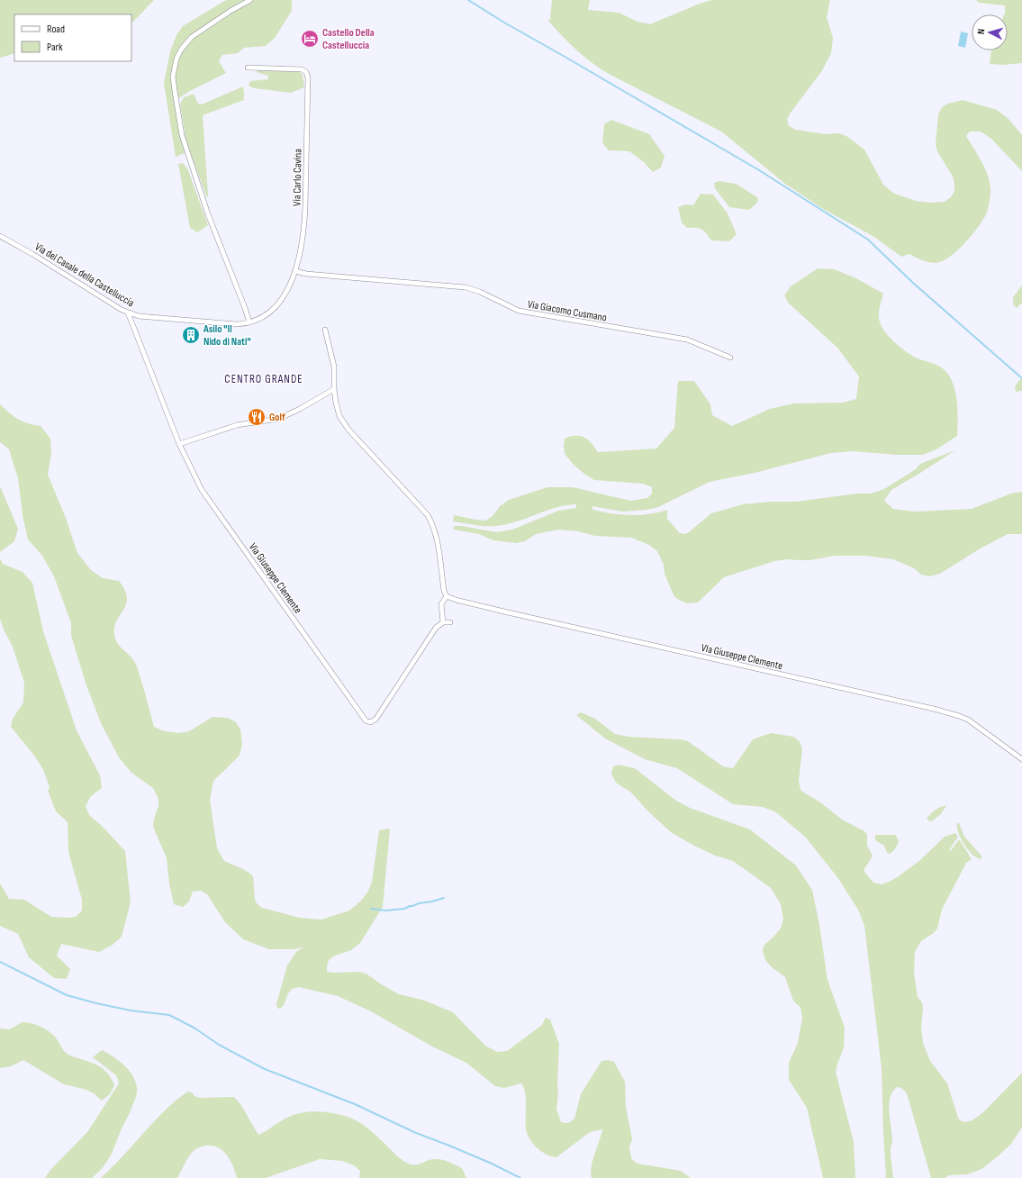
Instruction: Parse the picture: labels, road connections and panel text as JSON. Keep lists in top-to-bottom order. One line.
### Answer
{"streets":{"street":["Via Carlo Cavina","Via del Casale della Castelluccia","Via Giacomo Cusmano","Via Giuseppe Clemente","VIa Giuseppe Clemente"]},"crossings":[["Via Carlo Cavina","Via del Casale della Castelluccia"],["Via Carlo Cavina","Via Giacomo Cusmano"],["Via del Casale della Castelluccia","Via Giuseppe Clemente"]],"districts":["CENTRO GRANDE"],"places":{"hotel":["Castello Della Castelluccia"],"building":["Asilo \"Il Nido di Natì\""],"restaurant":["Golf"]},"legend":["Road","Park"],"north":"left"}
